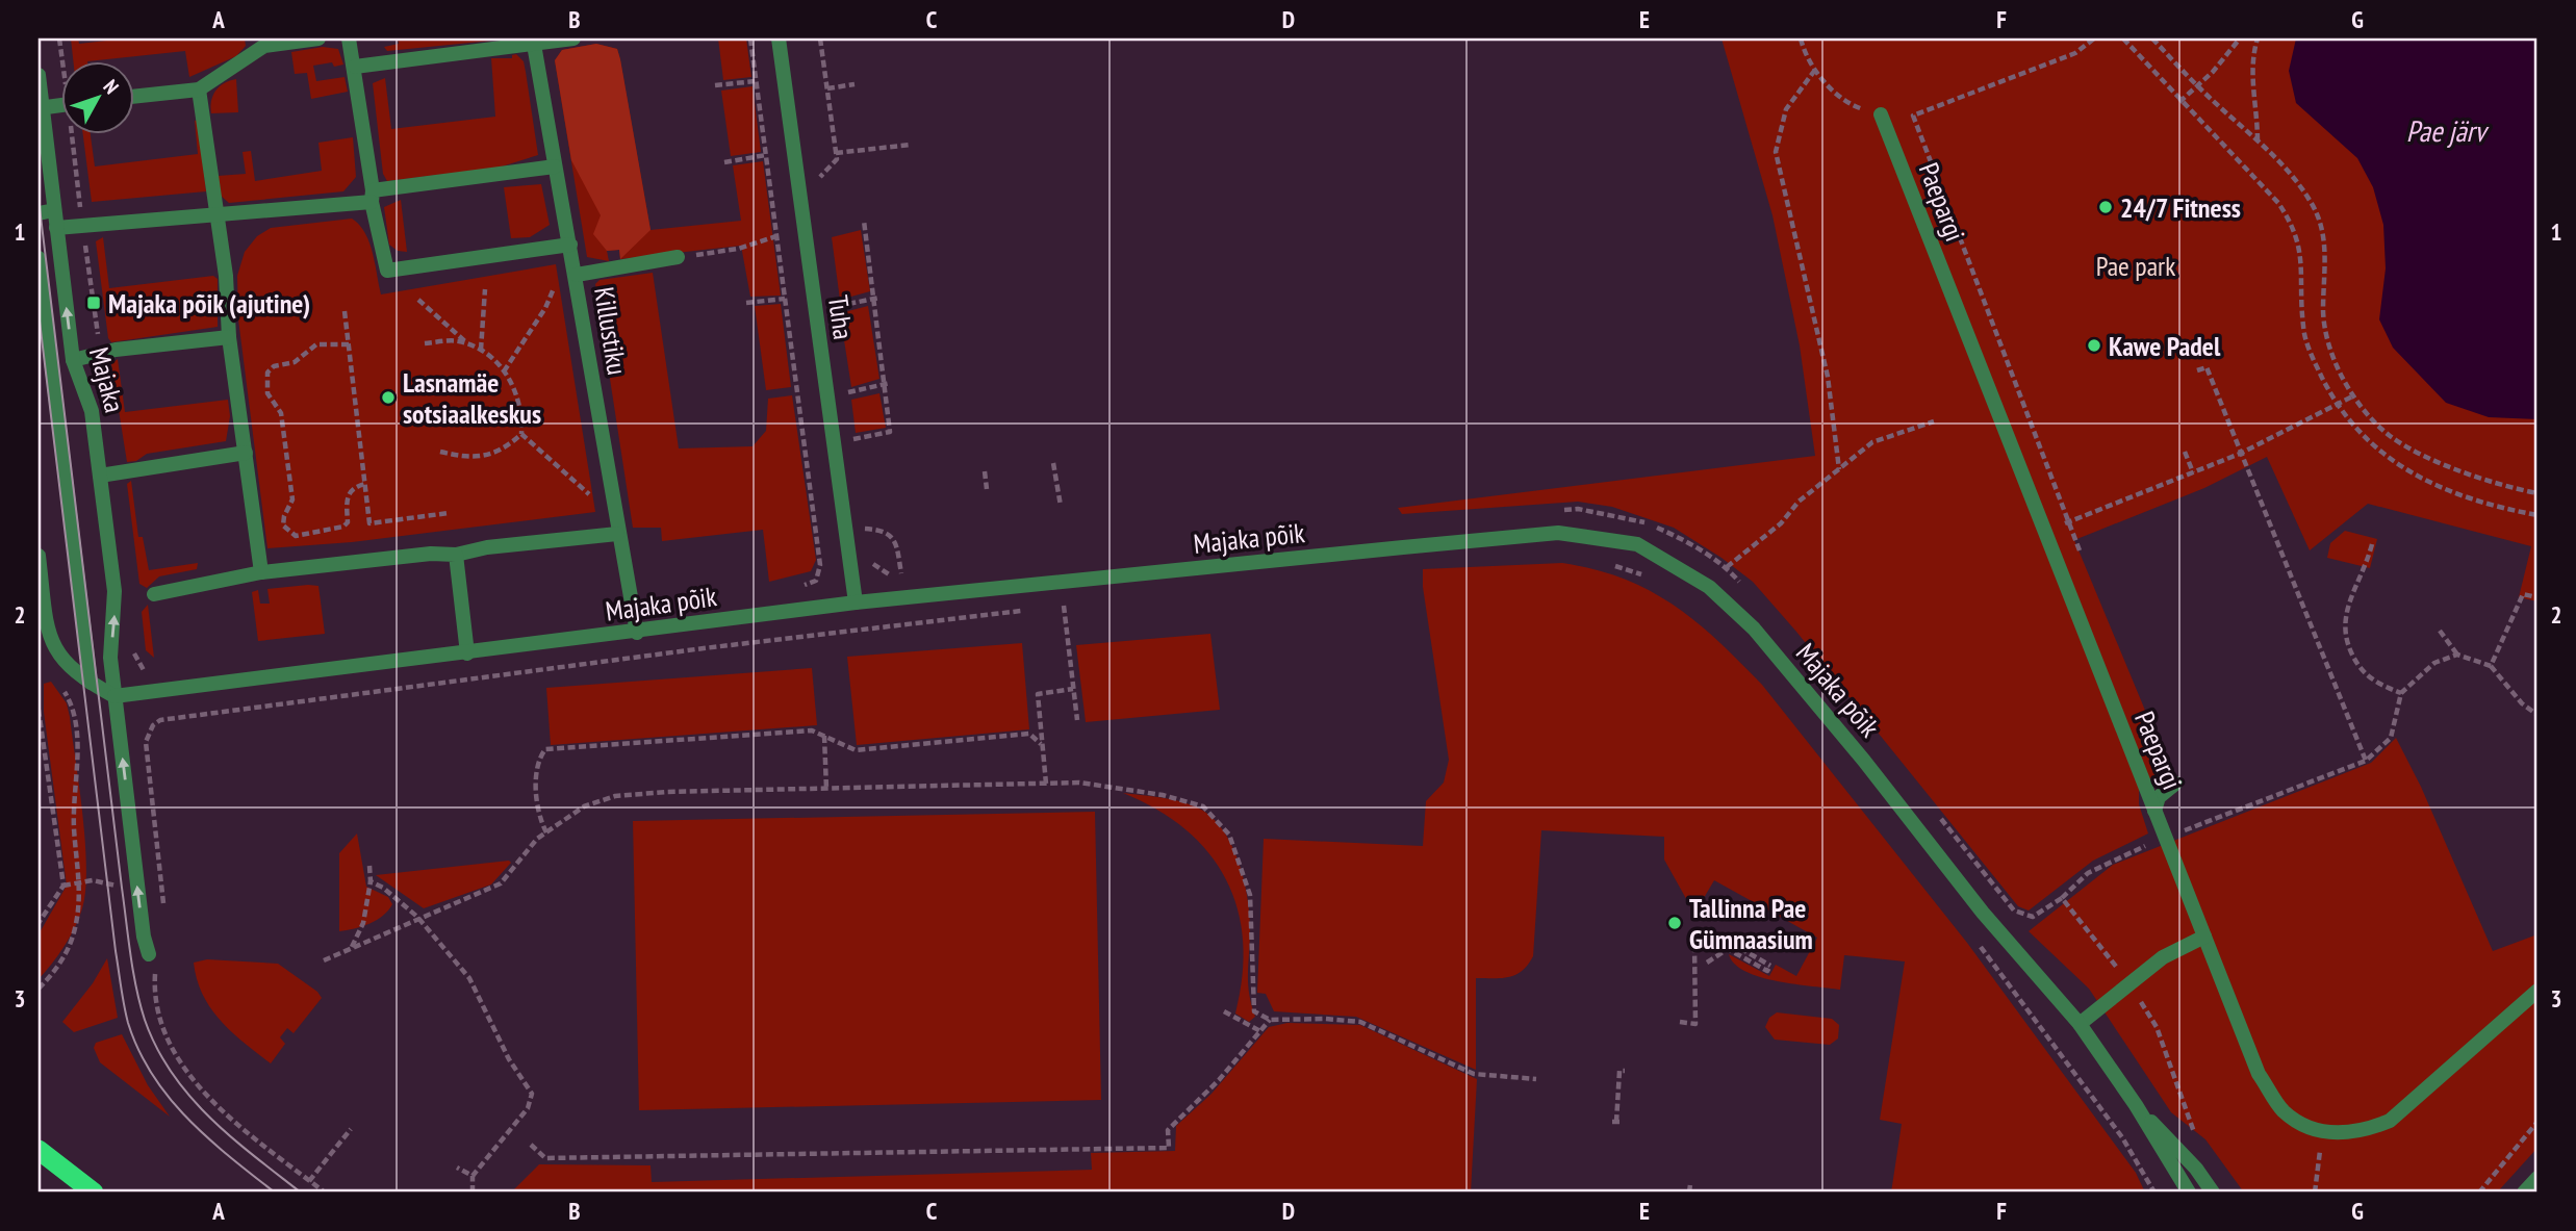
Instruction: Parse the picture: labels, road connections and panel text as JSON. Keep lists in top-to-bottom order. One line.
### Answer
{"streets":{"street":["Paepargi","Tuha","Killustiku","Majaka","Majaka põik"]},"crossings":[["Tuha","Majaka põik"],["Killustiku","Majaka põik"],["Majaka","Majaka põik"]],"water":["Pae järv"],"parks":["Pae park"],"places":{"other":["24/7 Fitness","Kawe Padel","Lasnamäe sotsiaalkeskus","Tallinna Pae Gümnaasium"],"transit":["Majaka põik (ajutine)"]},"north":"top right","grid":{"columns":["A","B","C","D","E","F","G"],"rows":["1","2","3"]}}
